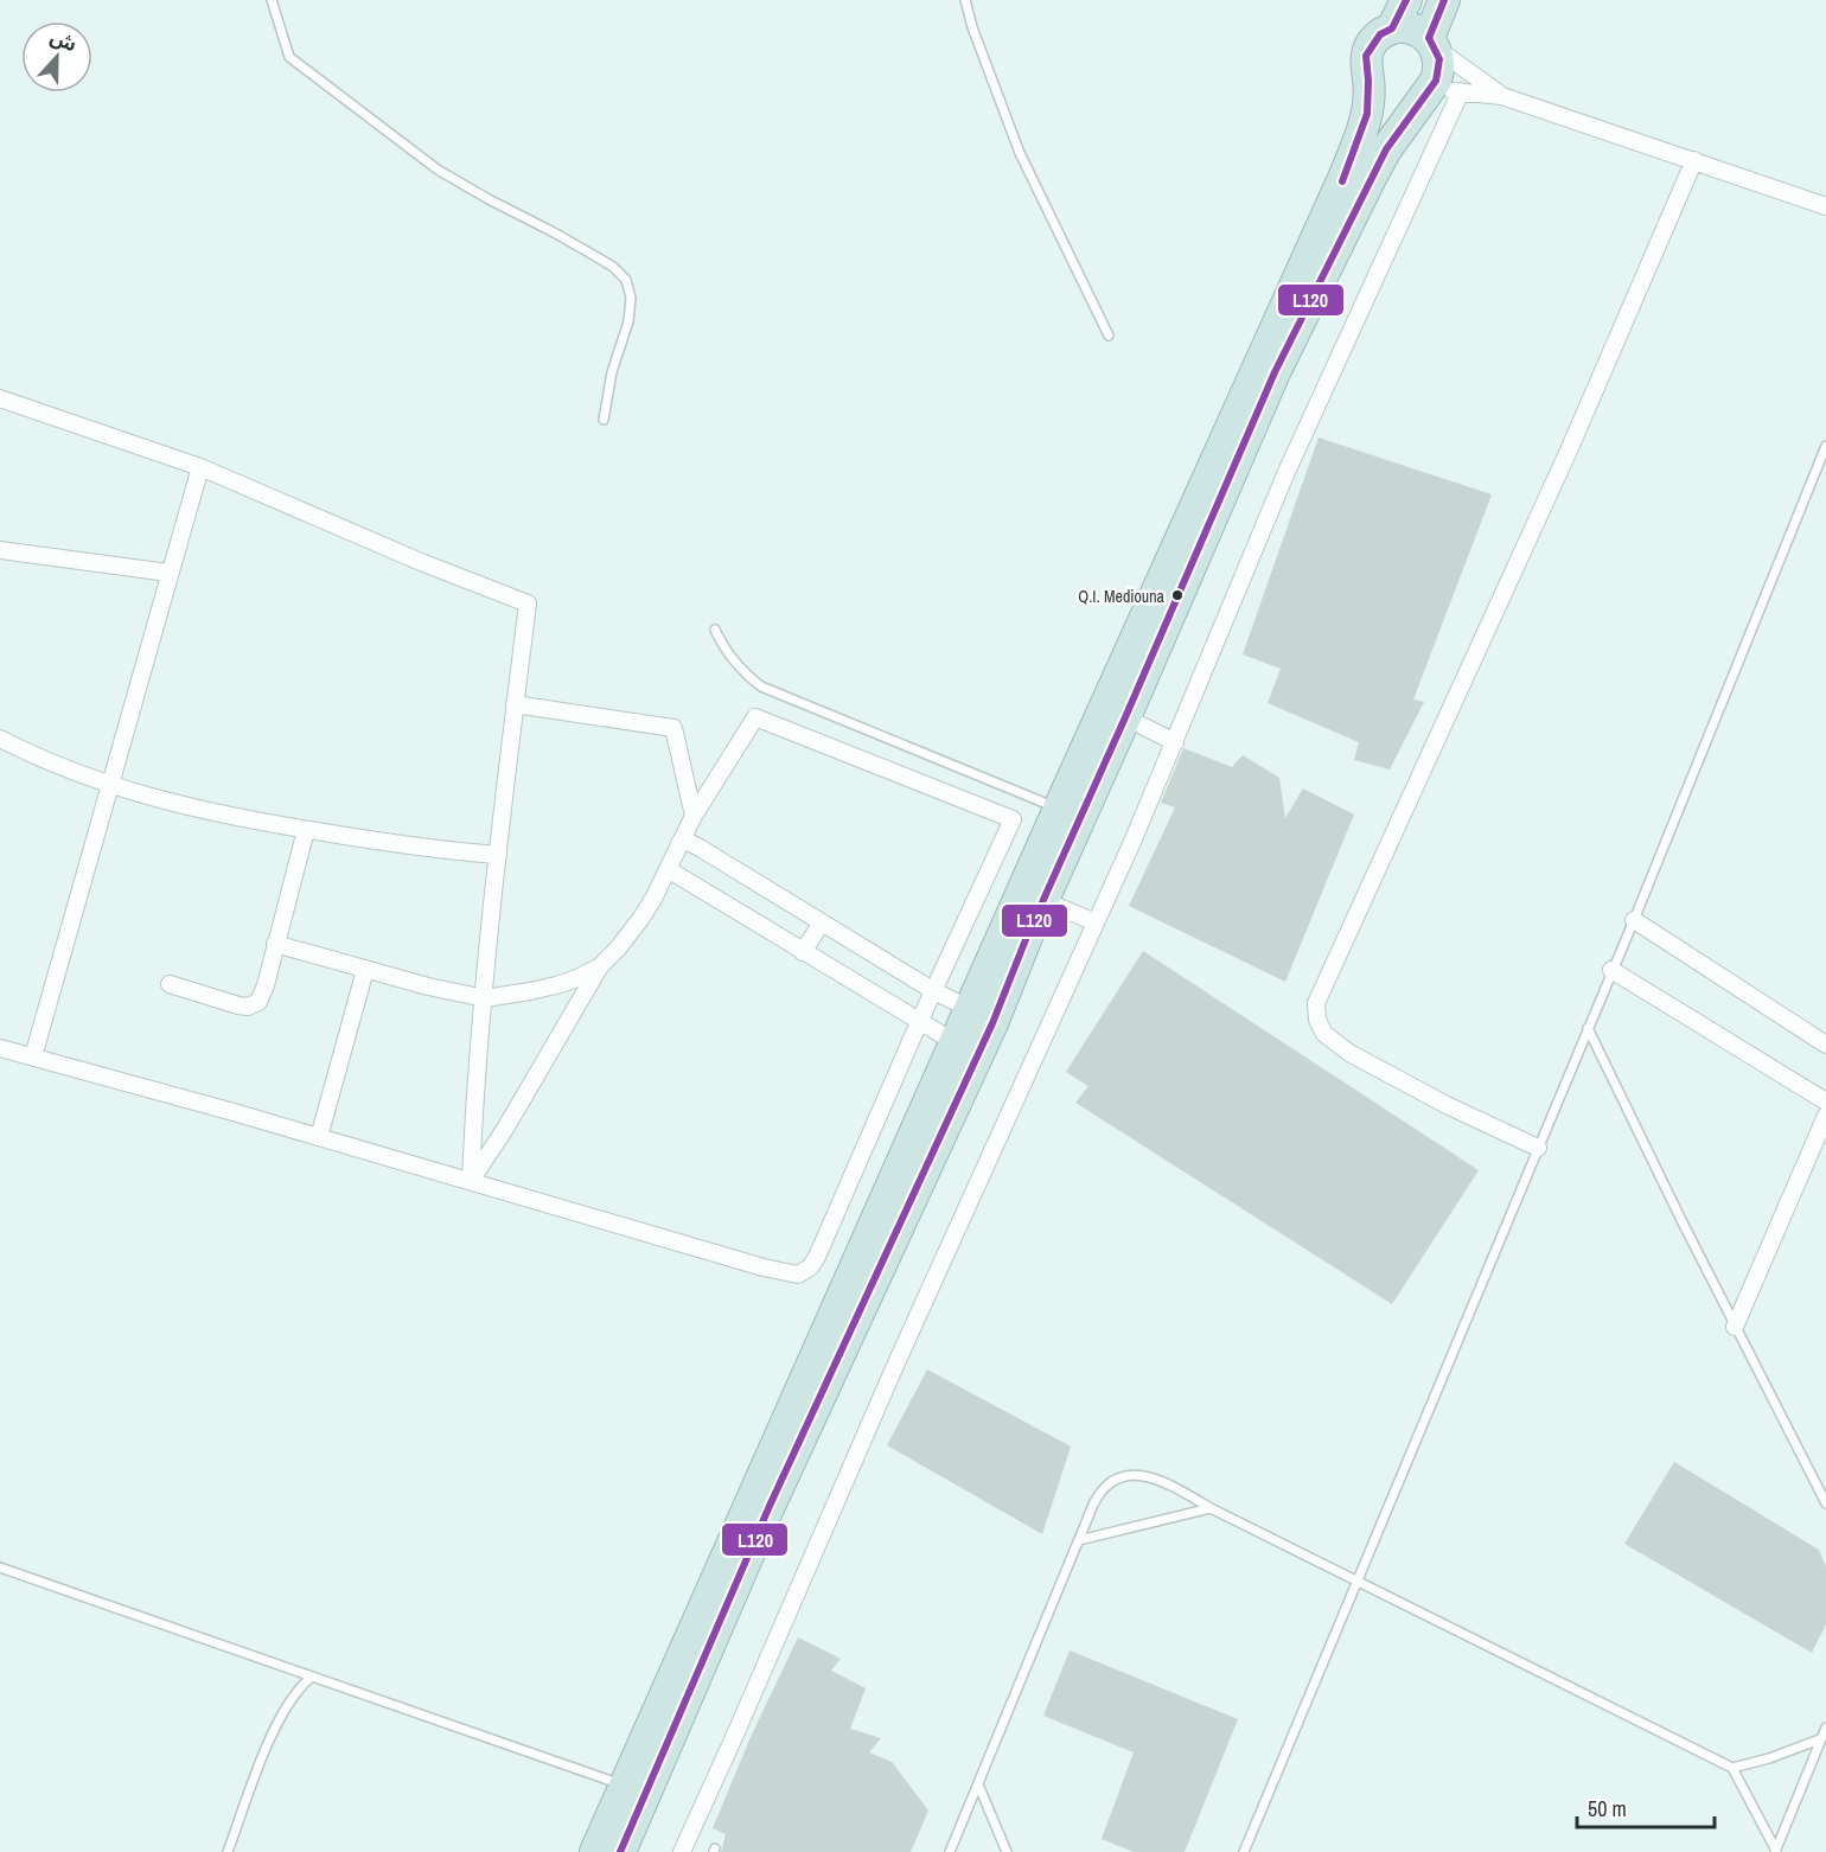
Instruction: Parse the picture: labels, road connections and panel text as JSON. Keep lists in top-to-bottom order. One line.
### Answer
{"places":["Q.I. Mediouna"],"lines":["transit line L120"],"scale_bar":"50 m","north":"top"}
